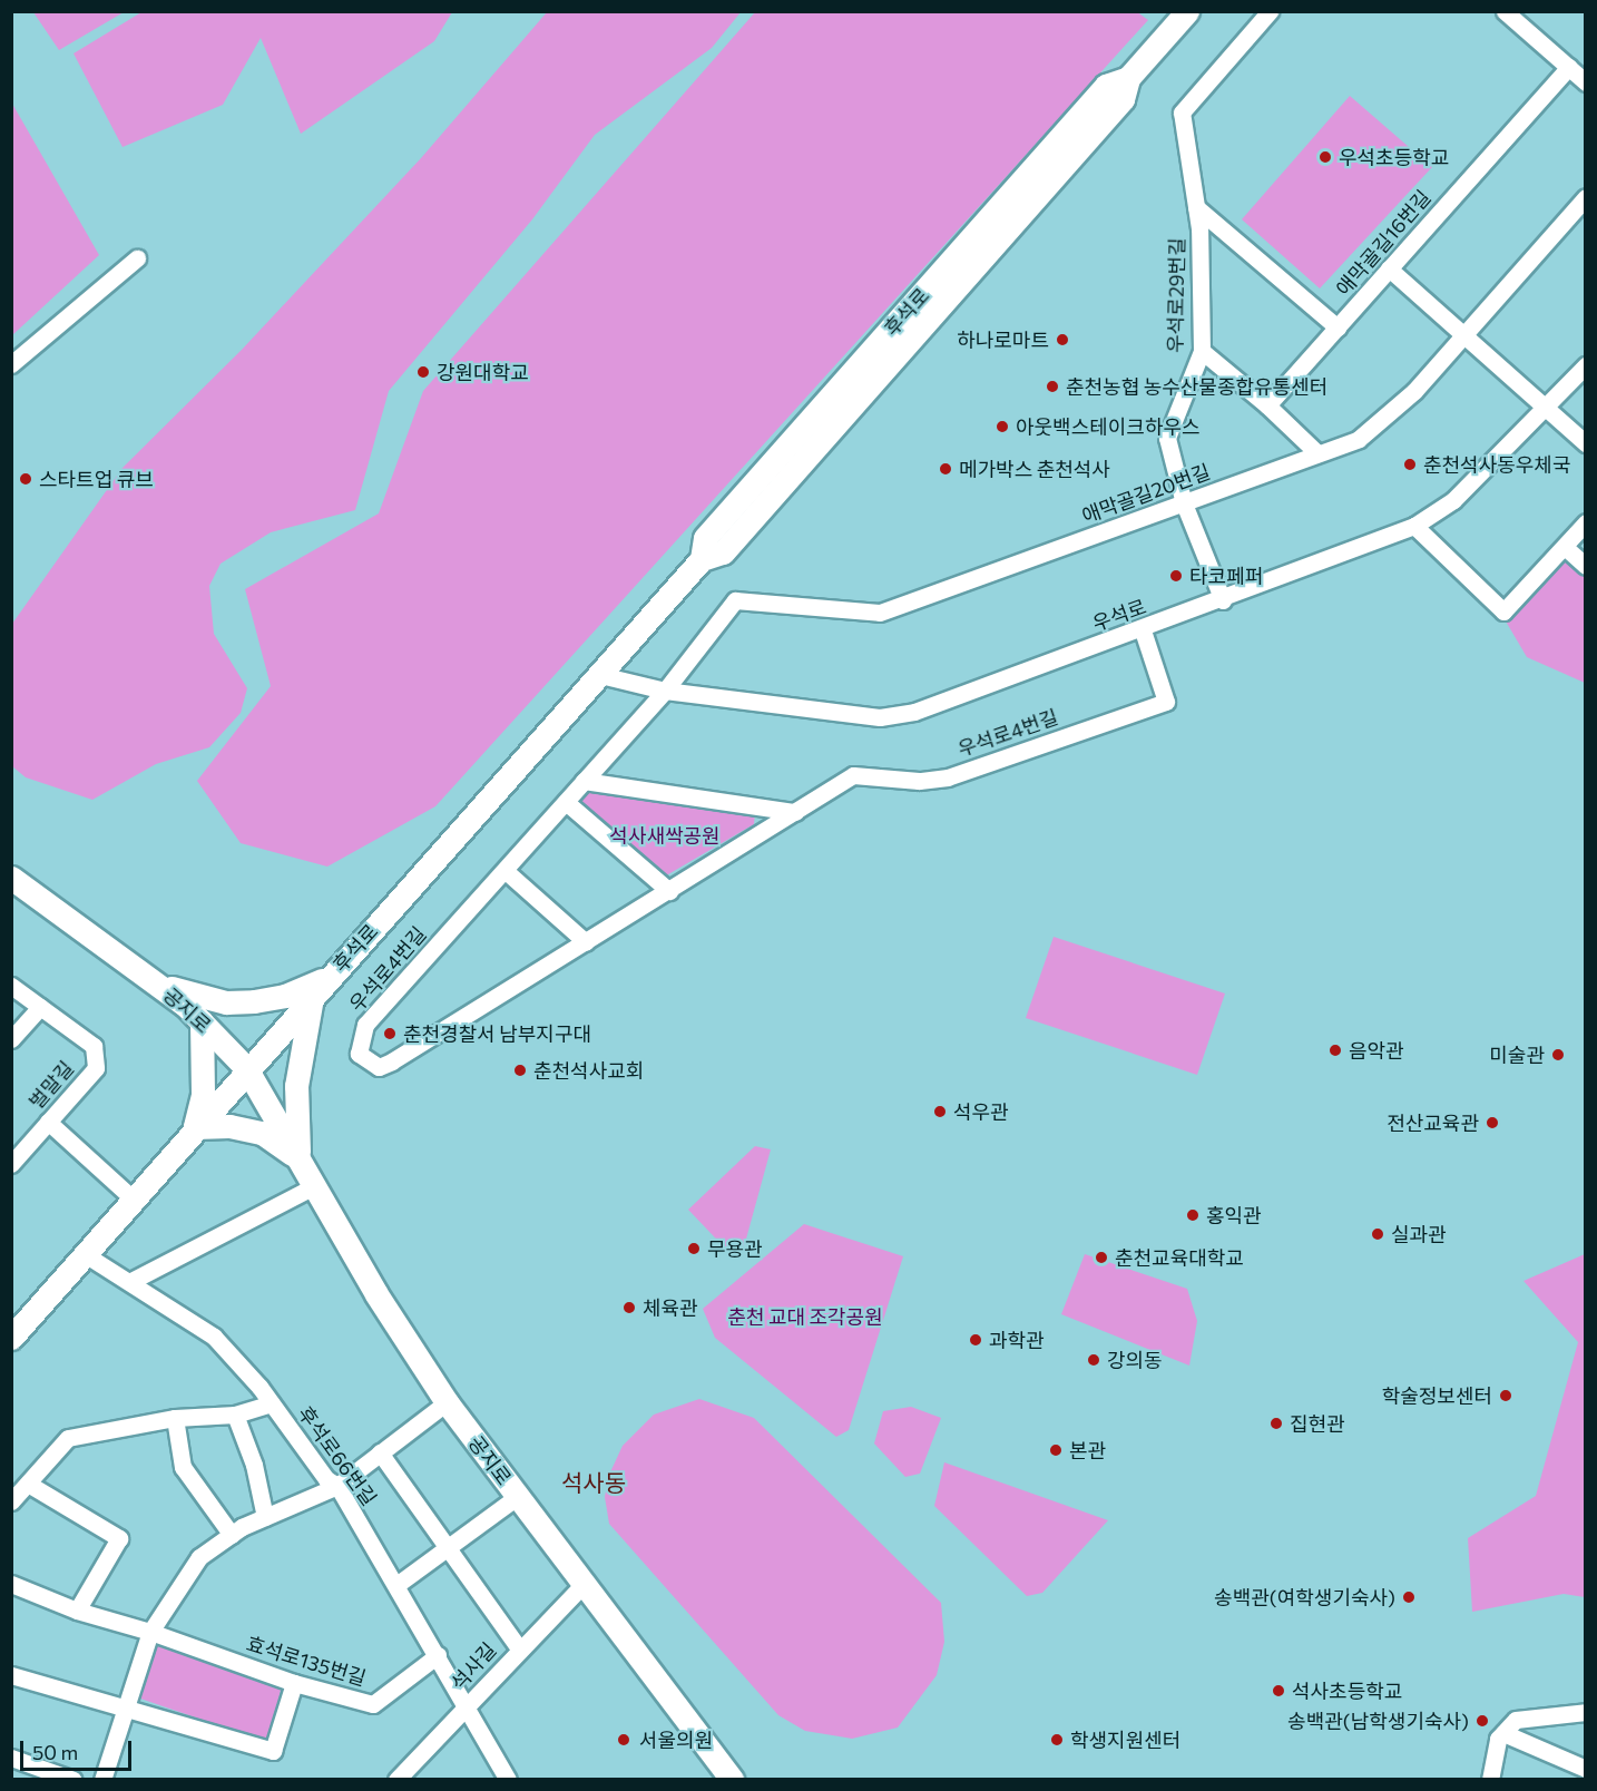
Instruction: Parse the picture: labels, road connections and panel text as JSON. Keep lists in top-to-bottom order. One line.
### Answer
{"streets":{"street":["애막골길16번길","우석로29번길","후석로","애막골길20번길","우석로","우석로4번길","공지로","벌말길","후석로66번길","효석로135번길","석사길"]},"crossings":[["애막골길16번길","우석로29번길"],["우석로29번길","애막골길20번길"],["우석로29번길","우석로"],["후석로","우석로"],["후석로","공지로"],["후석로","후석로66번길"],["애막골길20번길","우석로"],["애막골길20번길","우석로4번길"],["우석로","우석로4번길"],["공지로","후석로66번길"],["공지로","석사길"],["후석로66번길","효석로135번길"],["후석로66번길","석사길"]],"districts":["석사동"],"parks":["석사새싹공원","춘천 교대 조각공원"],"places":["우석초등학교","하나로마트","강원대학교","춘천농협 농수산물종합유통센터","아웃백스테이크하우스","춘천석사동우체국","메가박스 춘천석사","스타트업 큐브","타코페퍼","춘천경찰서 남부지구대","음악관","미술관","춘천석사교회","석우관","전산교육관","홍익관","실과관","무용관","춘천교육대학교","체육관","과학관","강의동","학술정보센터","집현관","본관","송백관(여학생기숙사)","석사초등학교","송백관(남학생기숙사)","서울의원","학생지원센터"],"scale_bar":"50 m"}
